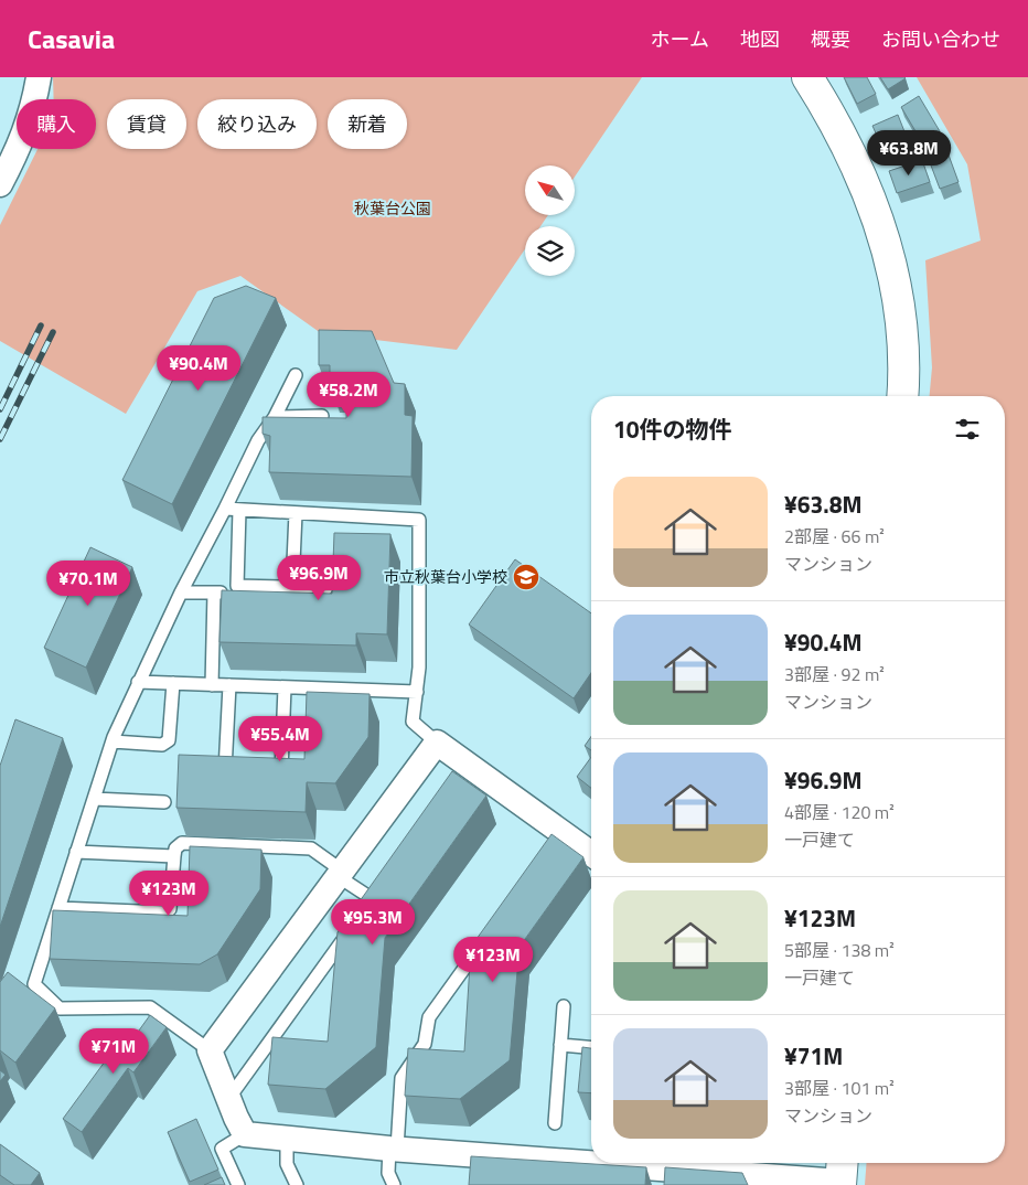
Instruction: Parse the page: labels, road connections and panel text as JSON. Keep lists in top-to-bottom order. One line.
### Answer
{"parks":["秋葉台公園"],"places":{"school or university":["市立秋葉台小学校"]},"north":"top left","page":{"header":"Casavia","nav":["ホーム","地図","概要","お問い合わせ"],"chip":["購入","賃貸","絞り込み","新着"],"price":["¥63.8M","¥90.4M","¥58.2M","¥96.9M","¥70.1M","¥55.4M","¥123M","¥95.3M","¥123M","¥71M"],"heading":"10件の物件","list":[{"name":"¥63.8M","note":"2部屋 · 66 m² · マンション"},{"name":"¥90.4M","note":"3部屋 · 92 m² · マンション"},{"name":"¥96.9M","note":"4部屋 · 120 m² · 一戸建て"},{"name":"¥123M","note":"5部屋 · 138 m² · 一戸建て"},{"name":"¥71M","note":"3部屋 · 101 m² · マンション"}]}}
